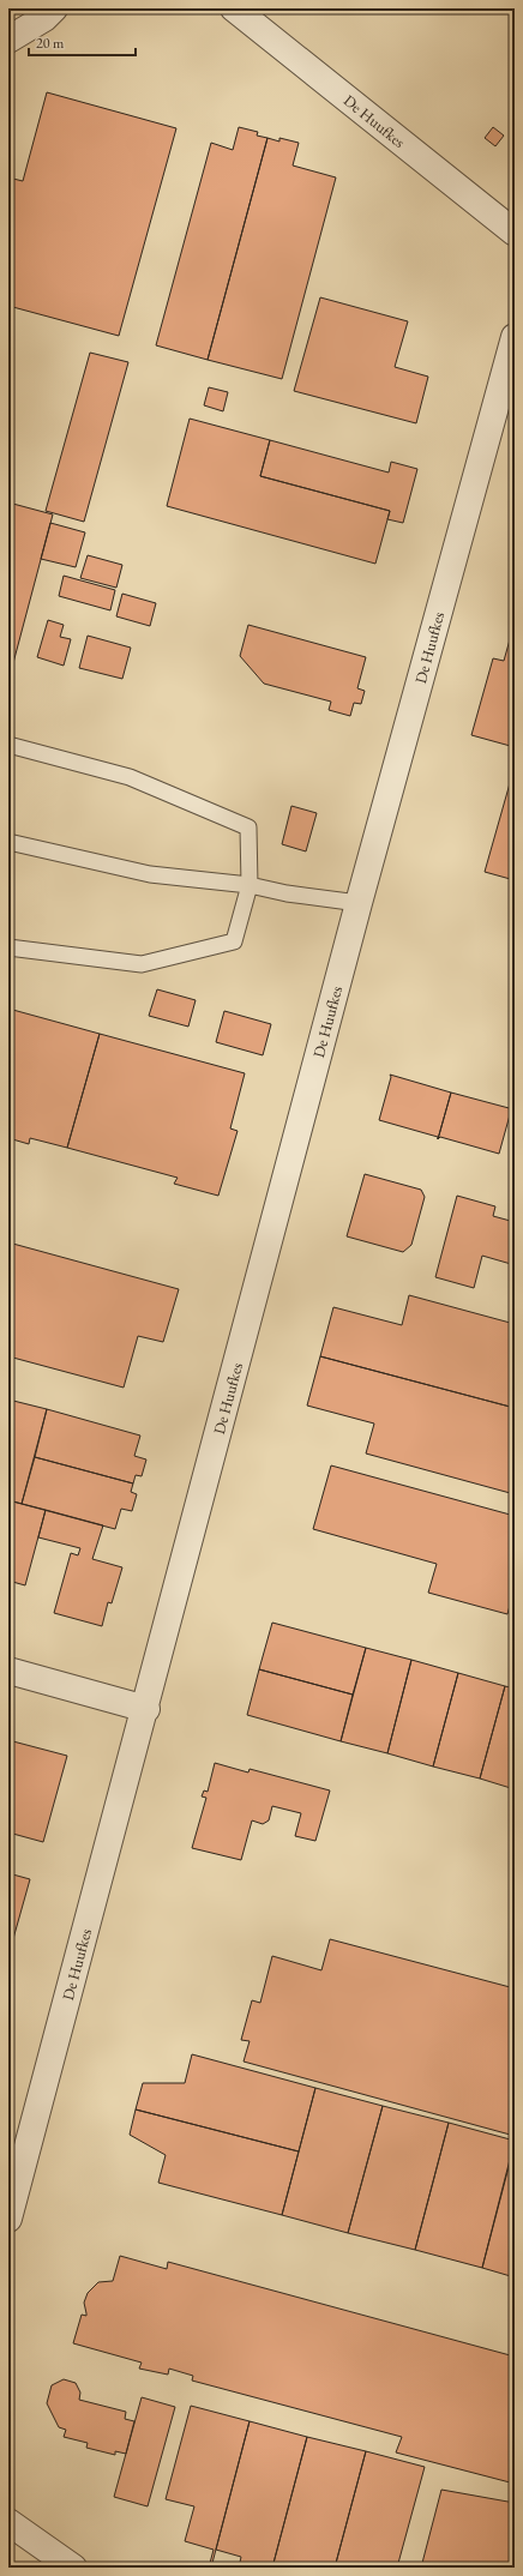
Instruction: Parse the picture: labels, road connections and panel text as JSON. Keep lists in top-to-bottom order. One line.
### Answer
{"streets":{"street":["De Huufkes"]},"scale_bar":"20 m"}
